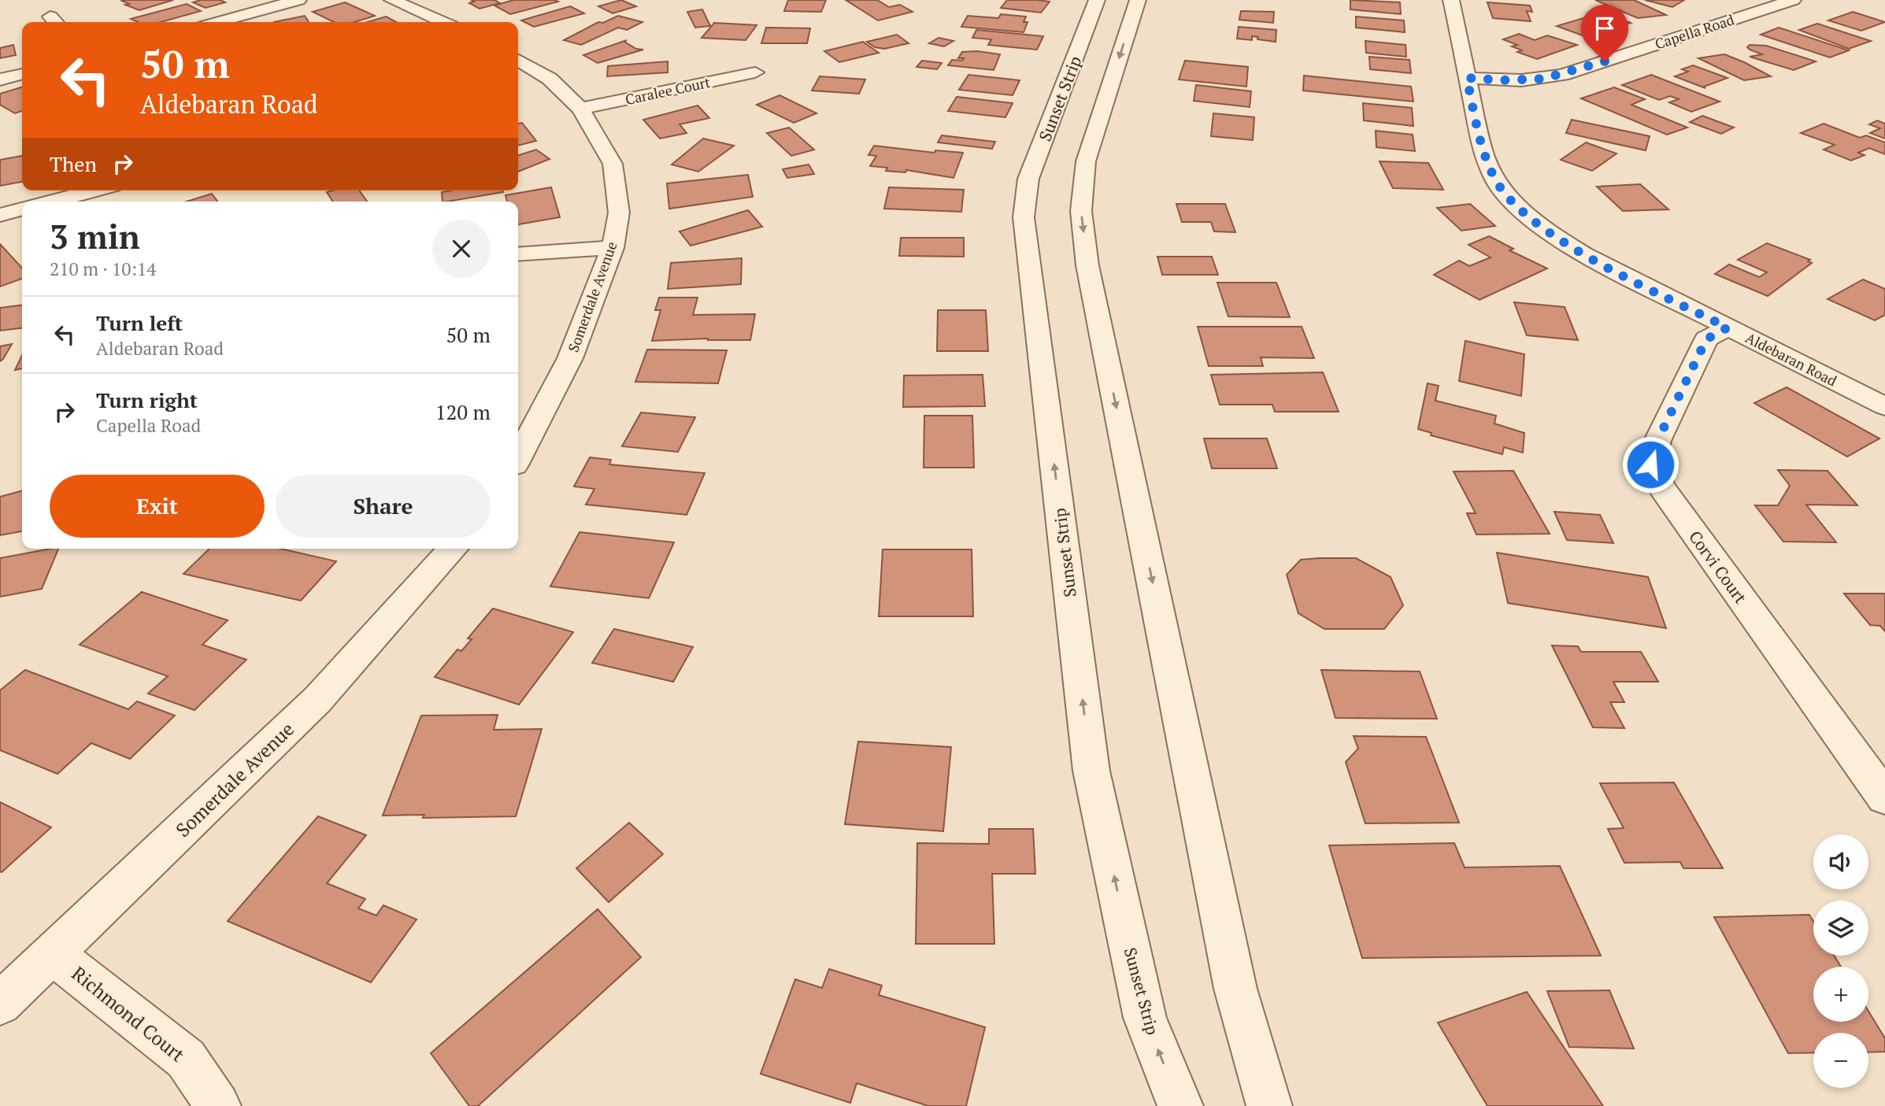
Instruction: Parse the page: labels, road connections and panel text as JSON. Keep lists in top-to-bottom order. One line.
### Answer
{"streets":{"street":["Capella Road","Caralee Court","Sunset Strip","Somerdale Avenue","Aldebaran Road","Corvi Court","Richmond Court"]},"crossings":[["Capella Road","Aldebaran Road"],["Caralee Court","Somerdale Avenue"],["Somerdale Avenue","Richmond Court"],["Aldebaran Road","Corvi Court"]],"page":{"turn":["50 m","Aldebaran Road"],"then":"Then","heading":["3 min","210 m · 10:14"],"list":[{"name":"Turn left","note":"Aldebaran Road","value":"50 m"},{"name":"Turn right","note":"Capella Road","value":"120 m"}],"buttons":["Exit","Share"],"map_buttons":["+","−"]}}
